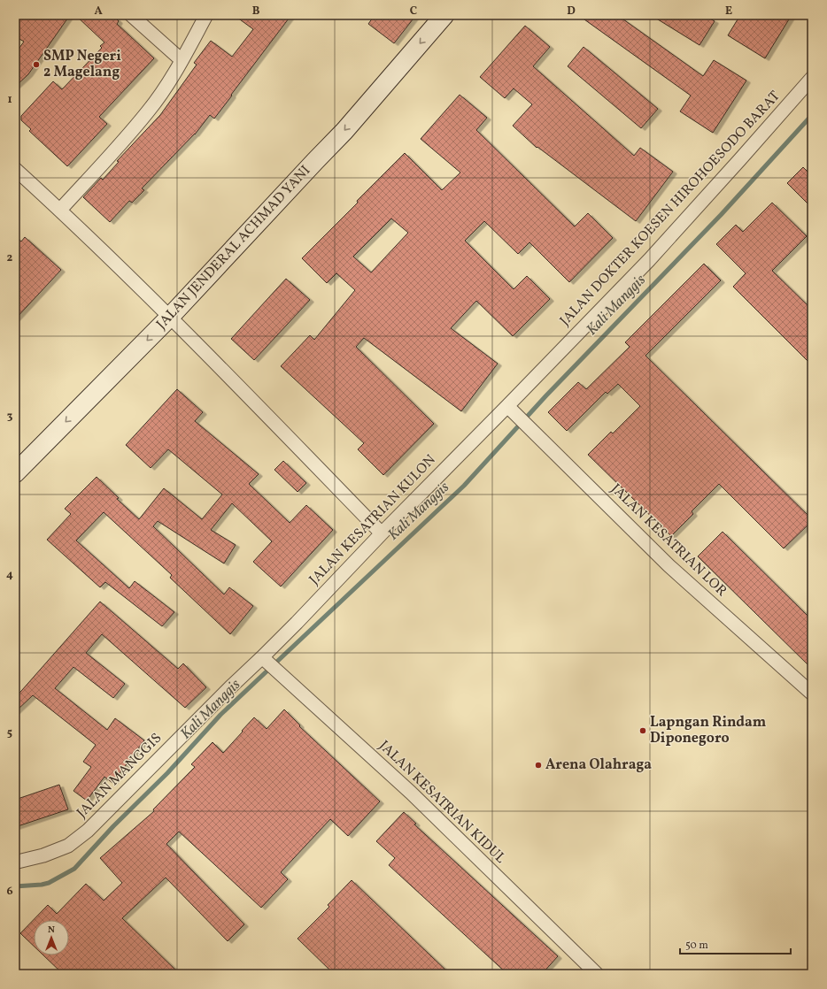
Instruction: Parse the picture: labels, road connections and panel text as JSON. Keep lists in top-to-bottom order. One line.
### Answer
{"streets":{"main road":["JALAN JENDERAL ACHMAD YANI"],"street":["JALAN DOKTER KOESEN HIROHOESODO BARAT","JALAN KESATRIAN KULON","JALAN KESATRIAN LOR","JALAN MANGGIS","JALAN KESATRIAN KIDUL"]},"crossings":[["JALAN DOKTER KOESEN HIROHOESODO BARAT","JALAN KESATRIAN KULON"],["JALAN DOKTER KOESEN HIROHOESODO BARAT","JALAN KESATRIAN LOR"],["JALAN KESATRIAN KULON","JALAN KESATRIAN LOR"],["JALAN KESATRIAN KULON","JALAN MANGGIS"],["JALAN KESATRIAN KULON","JALAN KESATRIAN KIDUL"],["JALAN MANGGIS","JALAN KESATRIAN KIDUL"]],"one_way":["JALAN JENDERAL ACHMAD YANI"],"water":["Kali Manggis"],"places":["SMP Negeri 2 Magelang","Lapngan Rindam Diponegoro","Arena Olahraga"],"scale_bar":"50 m","north":"top","grid":{"columns":["A","B","C","D","E"],"rows":["1","2","3","4","5","6"]}}
